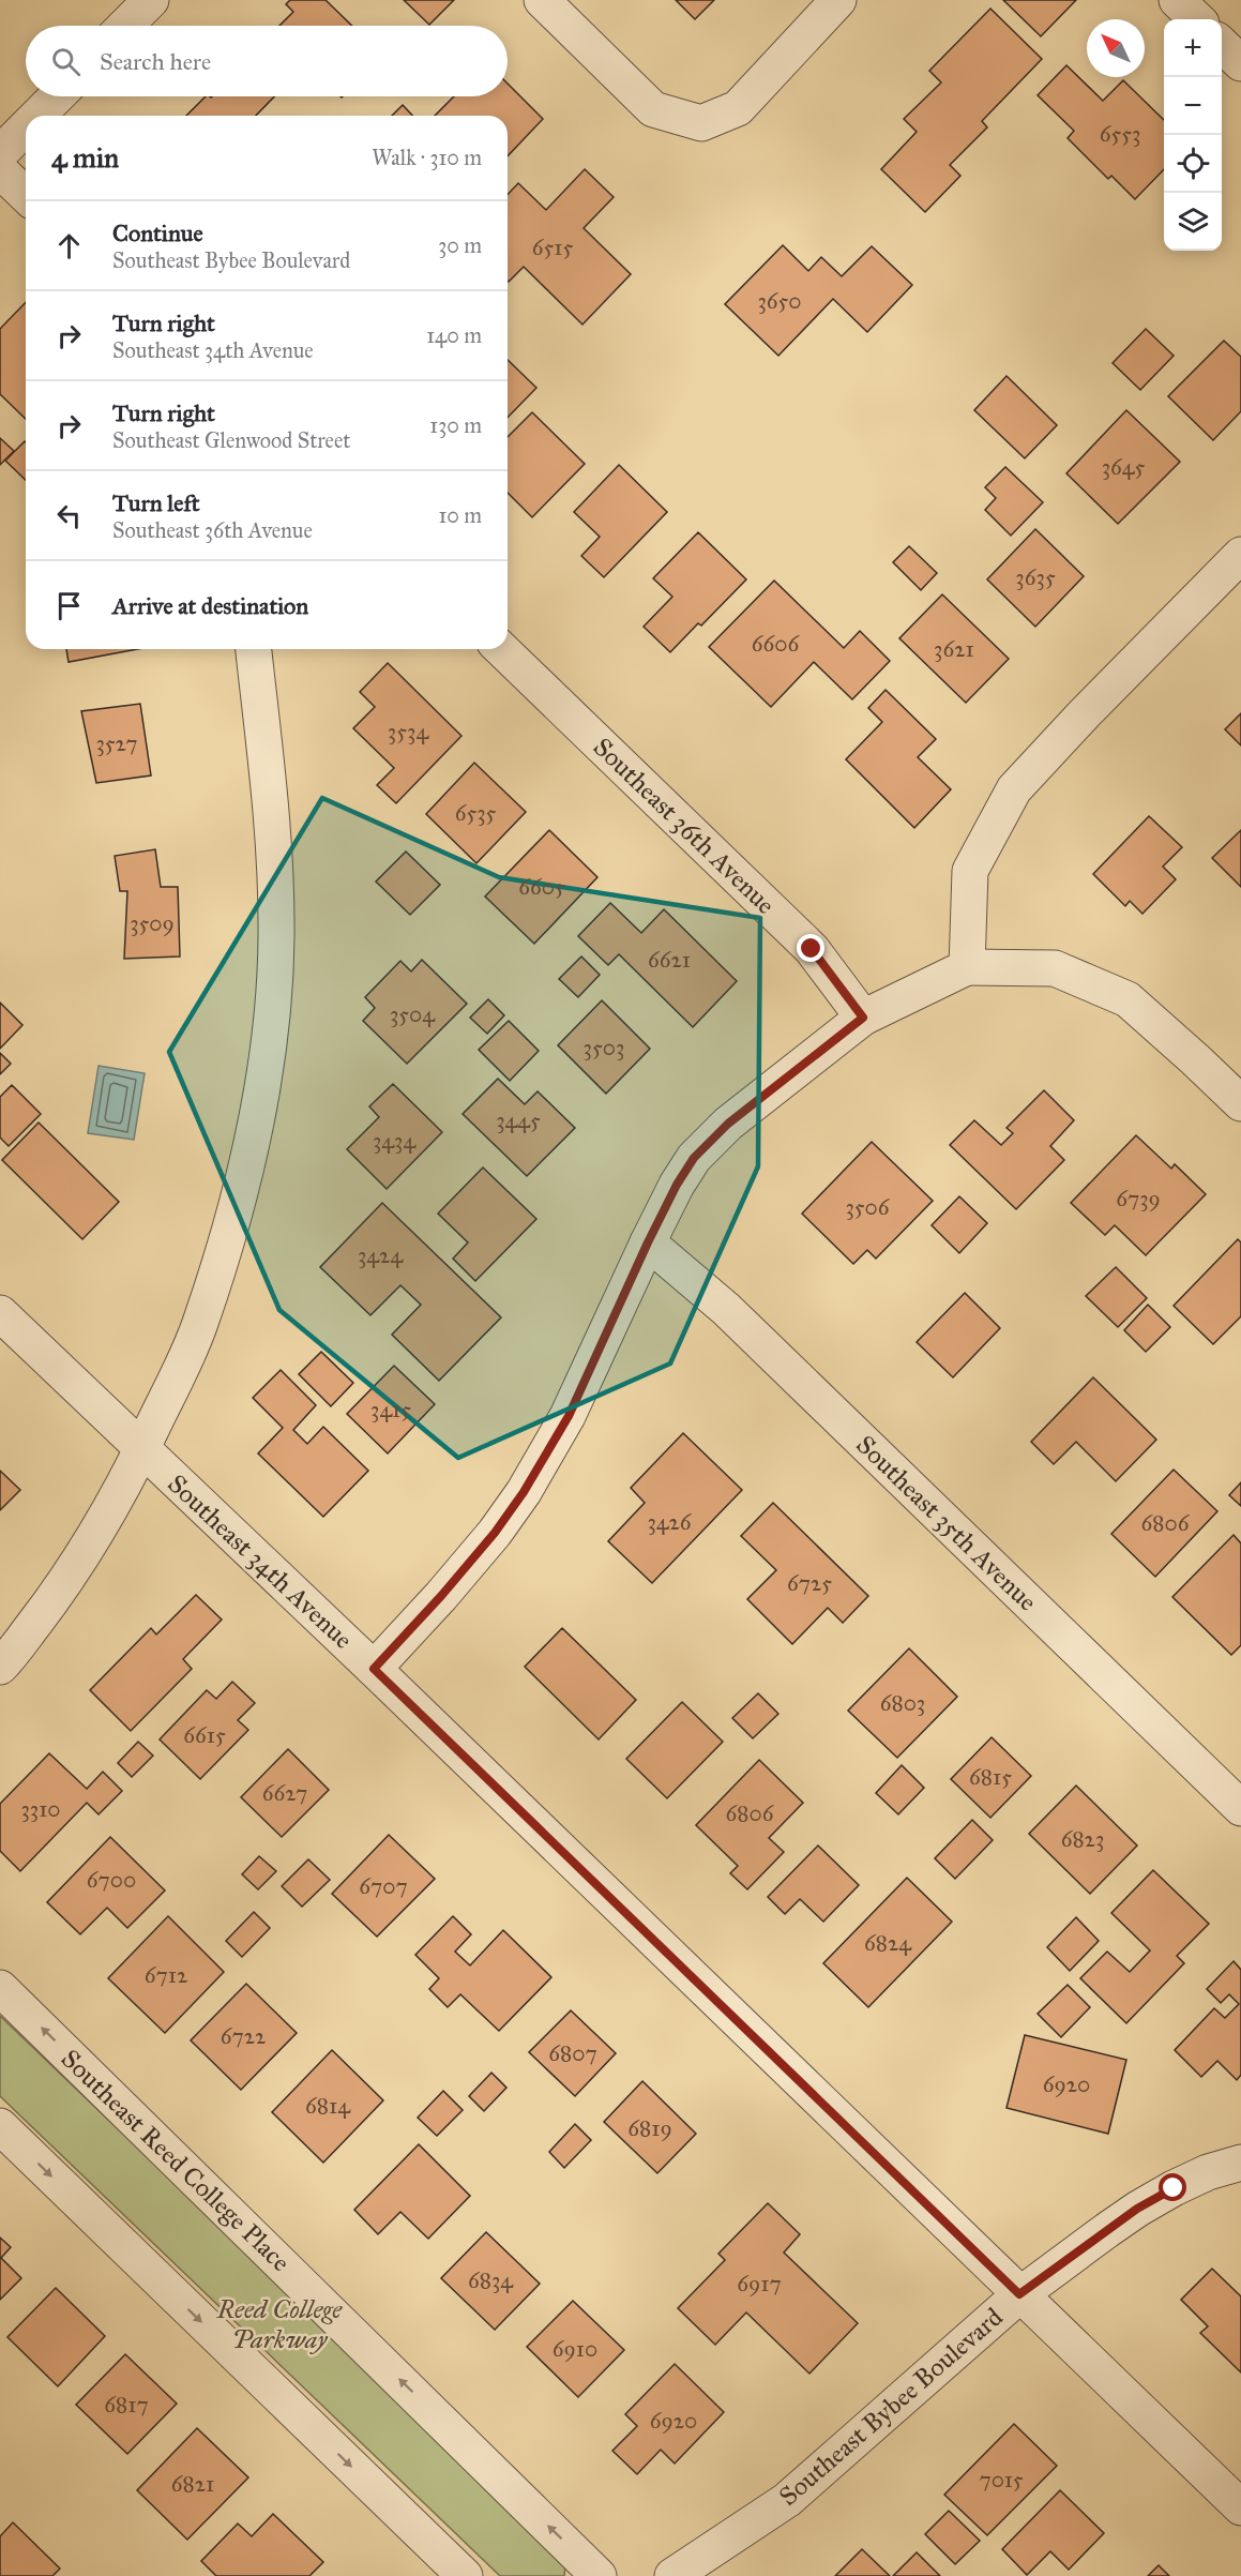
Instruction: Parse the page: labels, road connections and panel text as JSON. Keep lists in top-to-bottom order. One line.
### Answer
{"streets":{"street":["Southeast 36th Avenue","Southeast 35th Avenue","Southeast 34th Avenue","Southeast Reed College Place","Southeast Bybee Boulevard"]},"crossings":[["Southeast 34th Avenue","Southeast Bybee Boulevard"]],"parks":["Reed College Parkway"],"house_numbers":["6553","6515","3650","3645","3635","6606","3621","3534","3527","6535","6605","3509","6621","3504","3503","3445","3434","6739","3506","3424","3415","3426","6806","6725","6803","6615","6815","6627","3310","6806","6823","6700","6707","6824","6712","6722","6807","6920","6814","6819","6834","6917","6910","6817","6920","7015","6821"],"north":"top left","page":{"map_buttons":["+","−"],"search":"Search here","heading":["4 min","Walk · 310 m"],"list":[["Continue","Southeast Bybee Boulevard","30 m"],["Turn right","Southeast 34th Avenue","140 m"],["Turn right","Southeast Glenwood Street","130 m"],["Turn left","Southeast 36th Avenue","10 m"],"Arrive at destination"]}}
